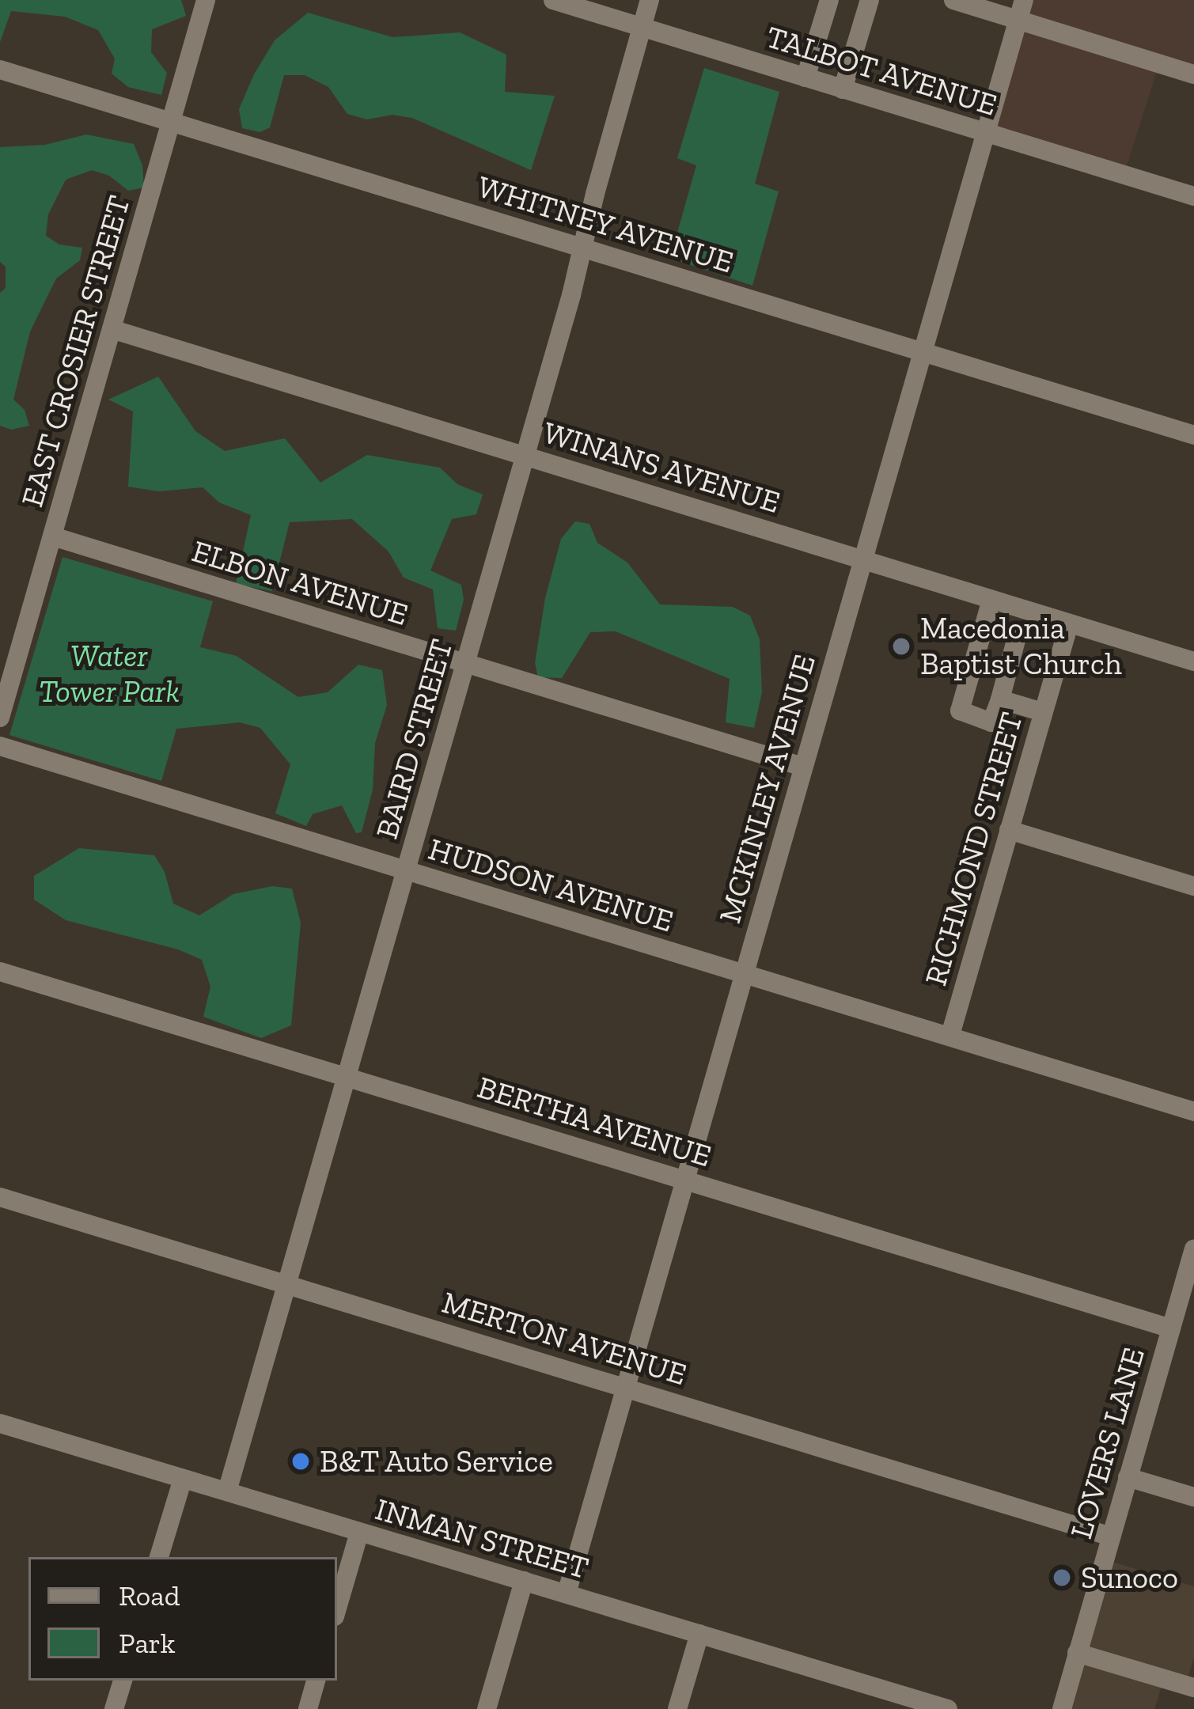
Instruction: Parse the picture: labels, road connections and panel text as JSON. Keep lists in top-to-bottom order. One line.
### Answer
{"streets":{"street":["TALBOT AVENUE","WHITNEY AVENUE","EAST CROSIER STREET","WINANS AVENUE","ELBON AVENUE","BAIRD STREET","MCKINLEY AVENUE","RICHMOND STREET","HUDSON AVENUE","BERTHA AVENUE","MERTON AVENUE","LOVERS LANE","INMAN STREET"]},"crossings":[["TALBOT AVENUE","BAIRD STREET"],["TALBOT AVENUE","MCKINLEY AVENUE"],["WHITNEY AVENUE","EAST CROSIER STREET"],["WHITNEY AVENUE","BAIRD STREET"],["WHITNEY AVENUE","MCKINLEY AVENUE"],["EAST CROSIER STREET","WINANS AVENUE"],["EAST CROSIER STREET","ELBON AVENUE"],["WINANS AVENUE","BAIRD STREET"],["WINANS AVENUE","MCKINLEY AVENUE"],["WINANS AVENUE","RICHMOND STREET"],["ELBON AVENUE","BAIRD STREET"],["ELBON AVENUE","MCKINLEY AVENUE"],["BAIRD STREET","HUDSON AVENUE"],["BAIRD STREET","BERTHA AVENUE"],["BAIRD STREET","MERTON AVENUE"],["BAIRD STREET","INMAN STREET"],["MCKINLEY AVENUE","HUDSON AVENUE"],["MCKINLEY AVENUE","BERTHA AVENUE"],["MCKINLEY AVENUE","MERTON AVENUE"],["MCKINLEY AVENUE","INMAN STREET"],["RICHMOND STREET","HUDSON AVENUE"],["BERTHA AVENUE","LOVERS LANE"],["MERTON AVENUE","LOVERS LANE"]],"parks":["Water Tower Park"],"places":["Macedonia Baptist Church","B&T Auto Service","Sunoco"],"legend":["Road","Park"]}
